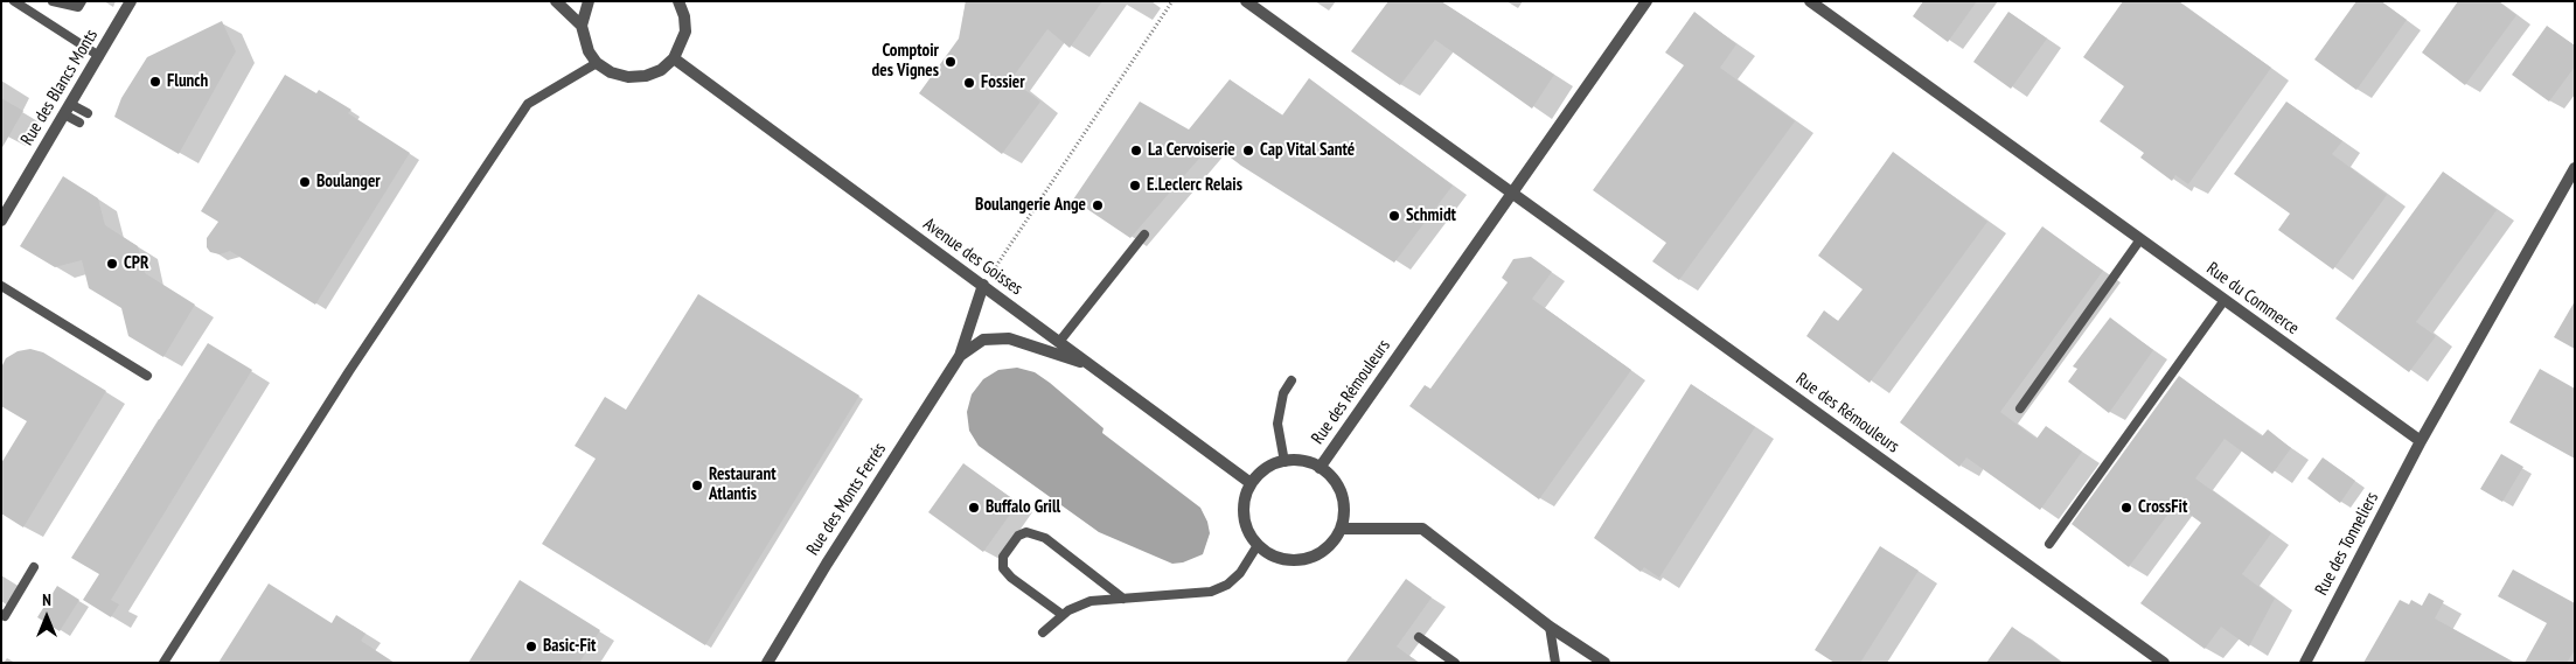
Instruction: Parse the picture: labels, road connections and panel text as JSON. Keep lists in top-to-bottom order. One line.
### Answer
{"streets":{"street":["Rue des Blancs Monts","Avenue des Goisses","Rue du Commerce","Rue des Rémouleurs","Rue des Monts Ferrés","Rue des Tonneliers"]},"crossings":[["Avenue des Goisses","Rue des Rémouleurs"],["Avenue des Goisses","Rue des Monts Ferrés"],["Rue du Commerce","Rue des Tonneliers"]],"places":["Comptoir des Vignes","Flunch","Fossier","La Cervoiserie","Cap Vital Santé","Boulanger","E.Leclerc Relais","Boulangerie Ange","Schmidt","CPR","Restaurant Atlantis","Buffalo Grill","CrossFit","Basic-Fit"],"north":"top"}
